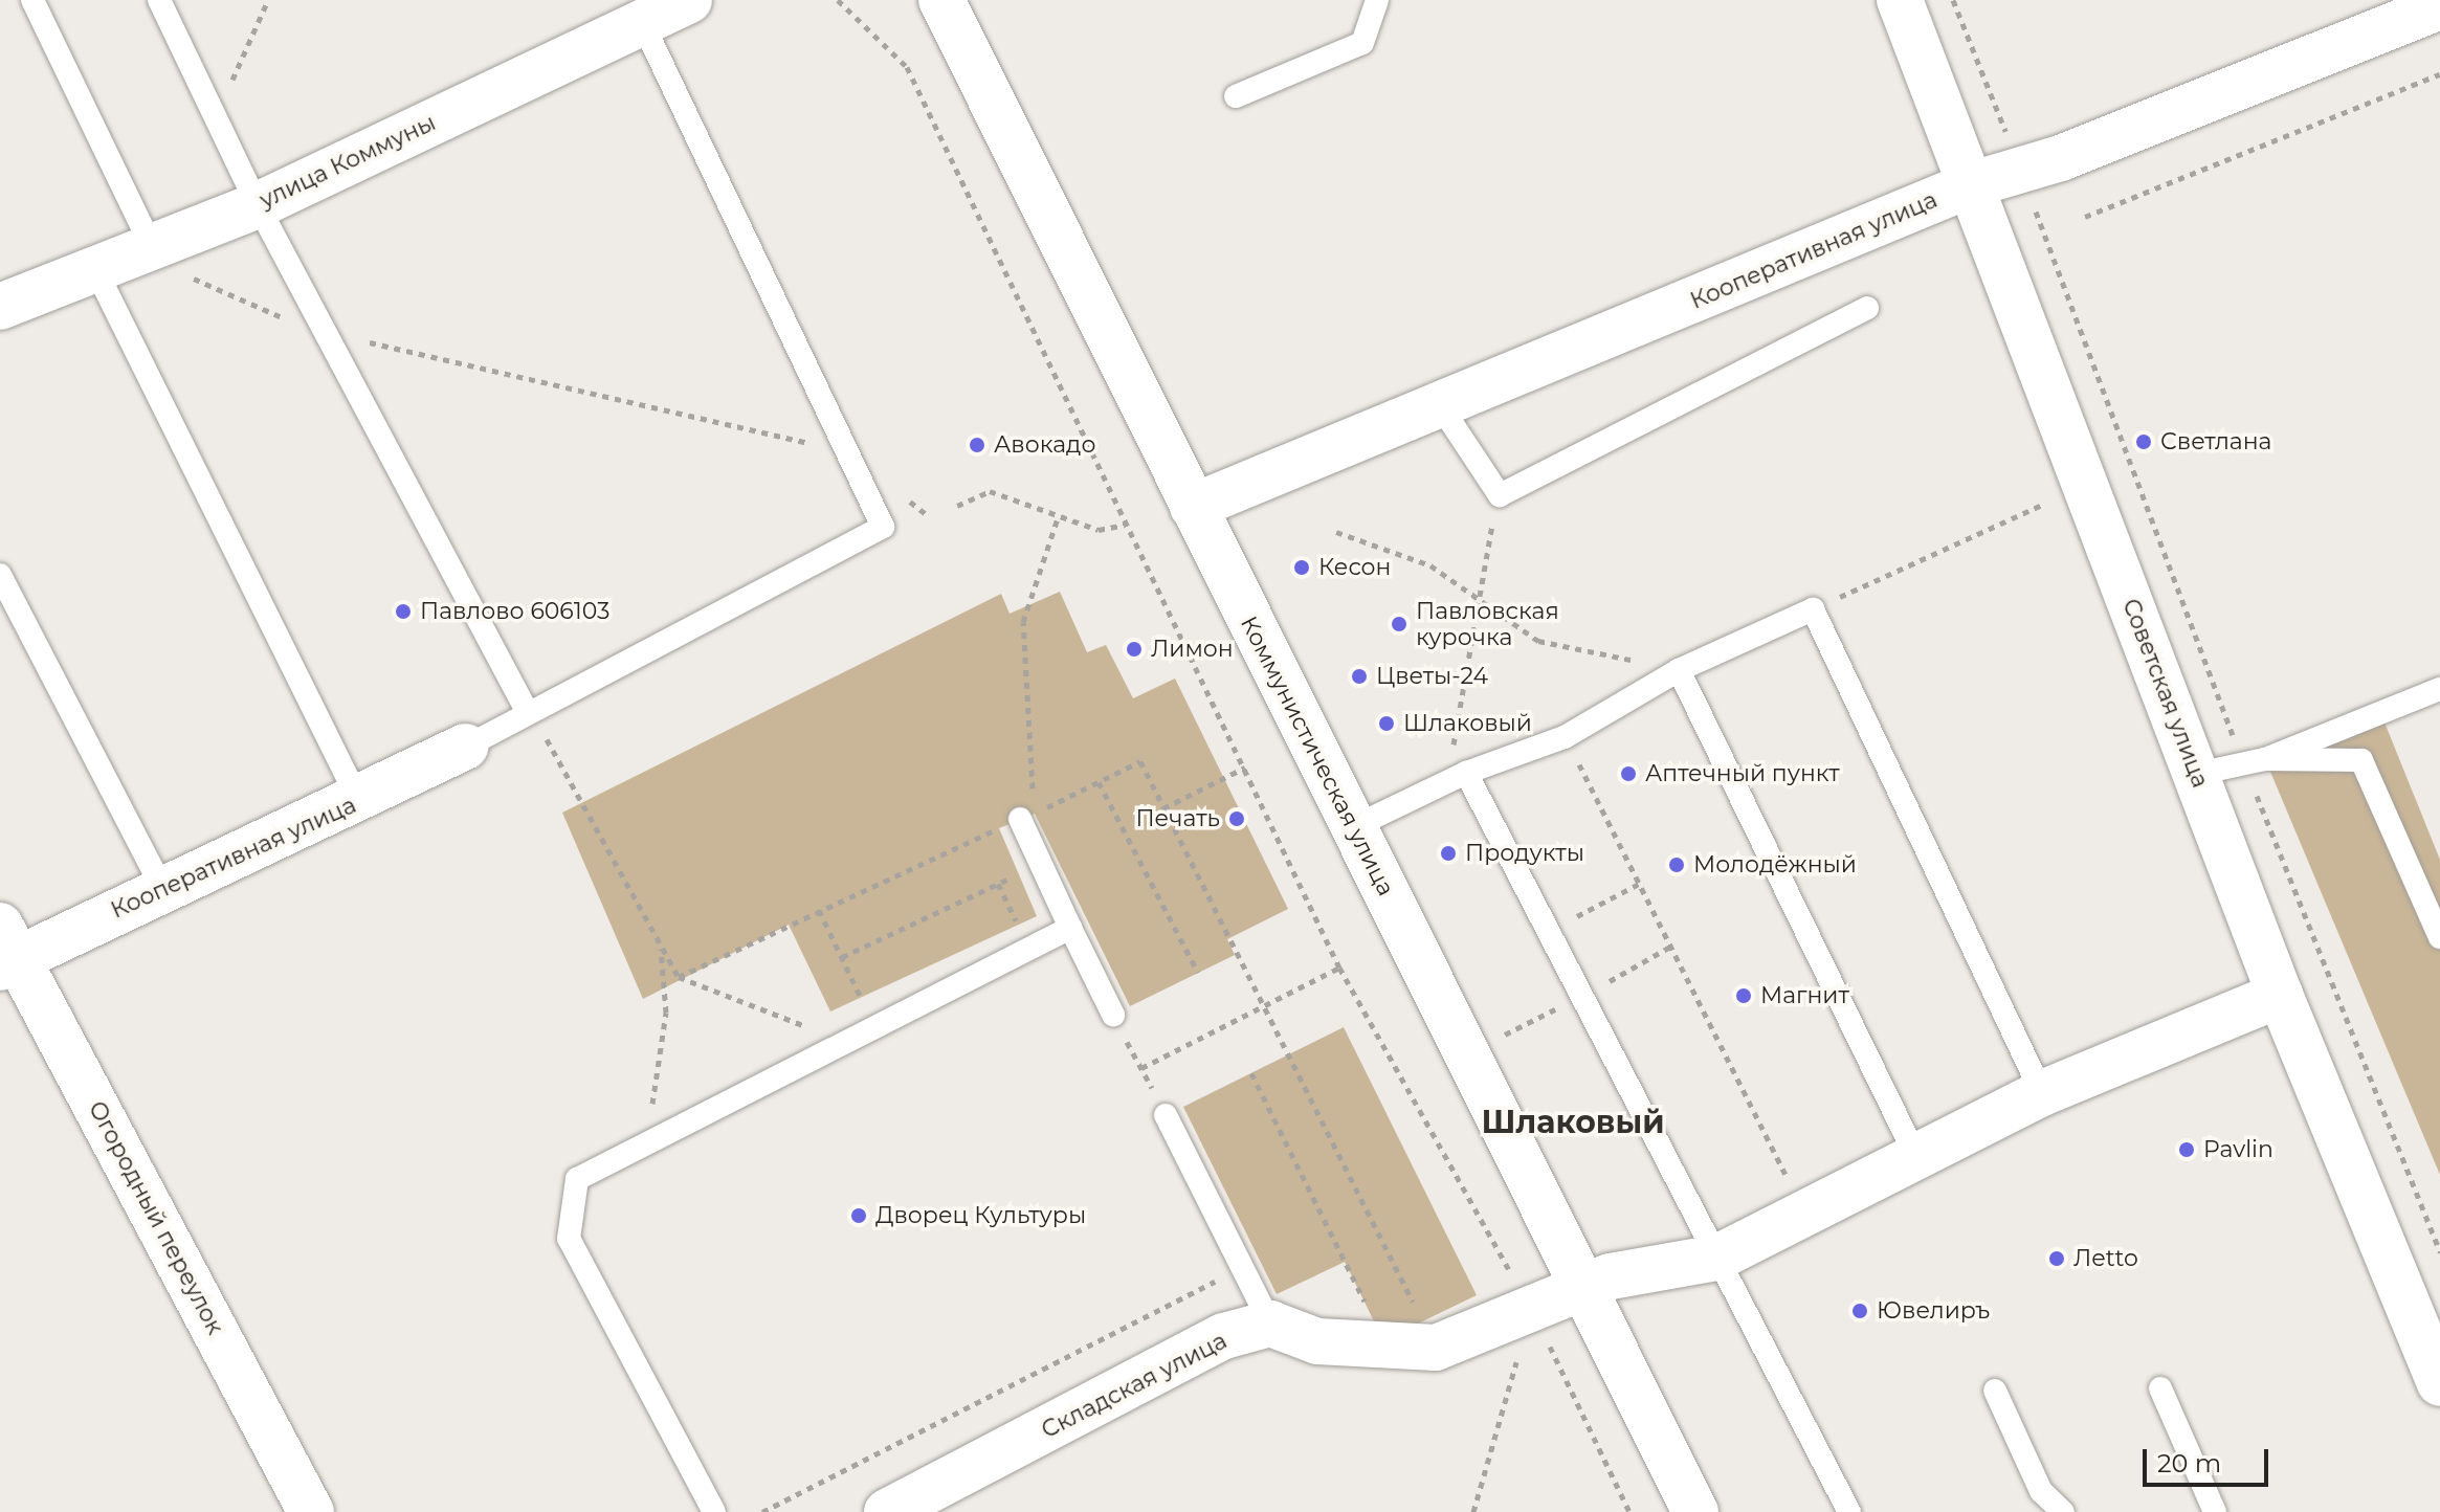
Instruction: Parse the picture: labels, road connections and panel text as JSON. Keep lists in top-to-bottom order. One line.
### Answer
{"streets":{"street":["улица Коммуны","Кооперативная улица","Советская улица","Коммунистическая улица","Огородный переулок","Складская улица"]},"crossings":[["Кооперативная улица","Советская улица"],["Кооперативная улица","Коммунистическая улица"],["Кооперативная улица","Огородный переулок"]],"districts":["Шлаковый"],"places":["Светлана","Авокадо","Кесон","Павлово 606103","Павловская курочка","Лимон","Цветы-24","Шлаковый","Аптечный пункт","Печать","Продукты","Молодёжный","Магнит","Pavlin","Дворец Культуры","Леtto","Ювелиръ"],"scale_bar":"20 m"}
